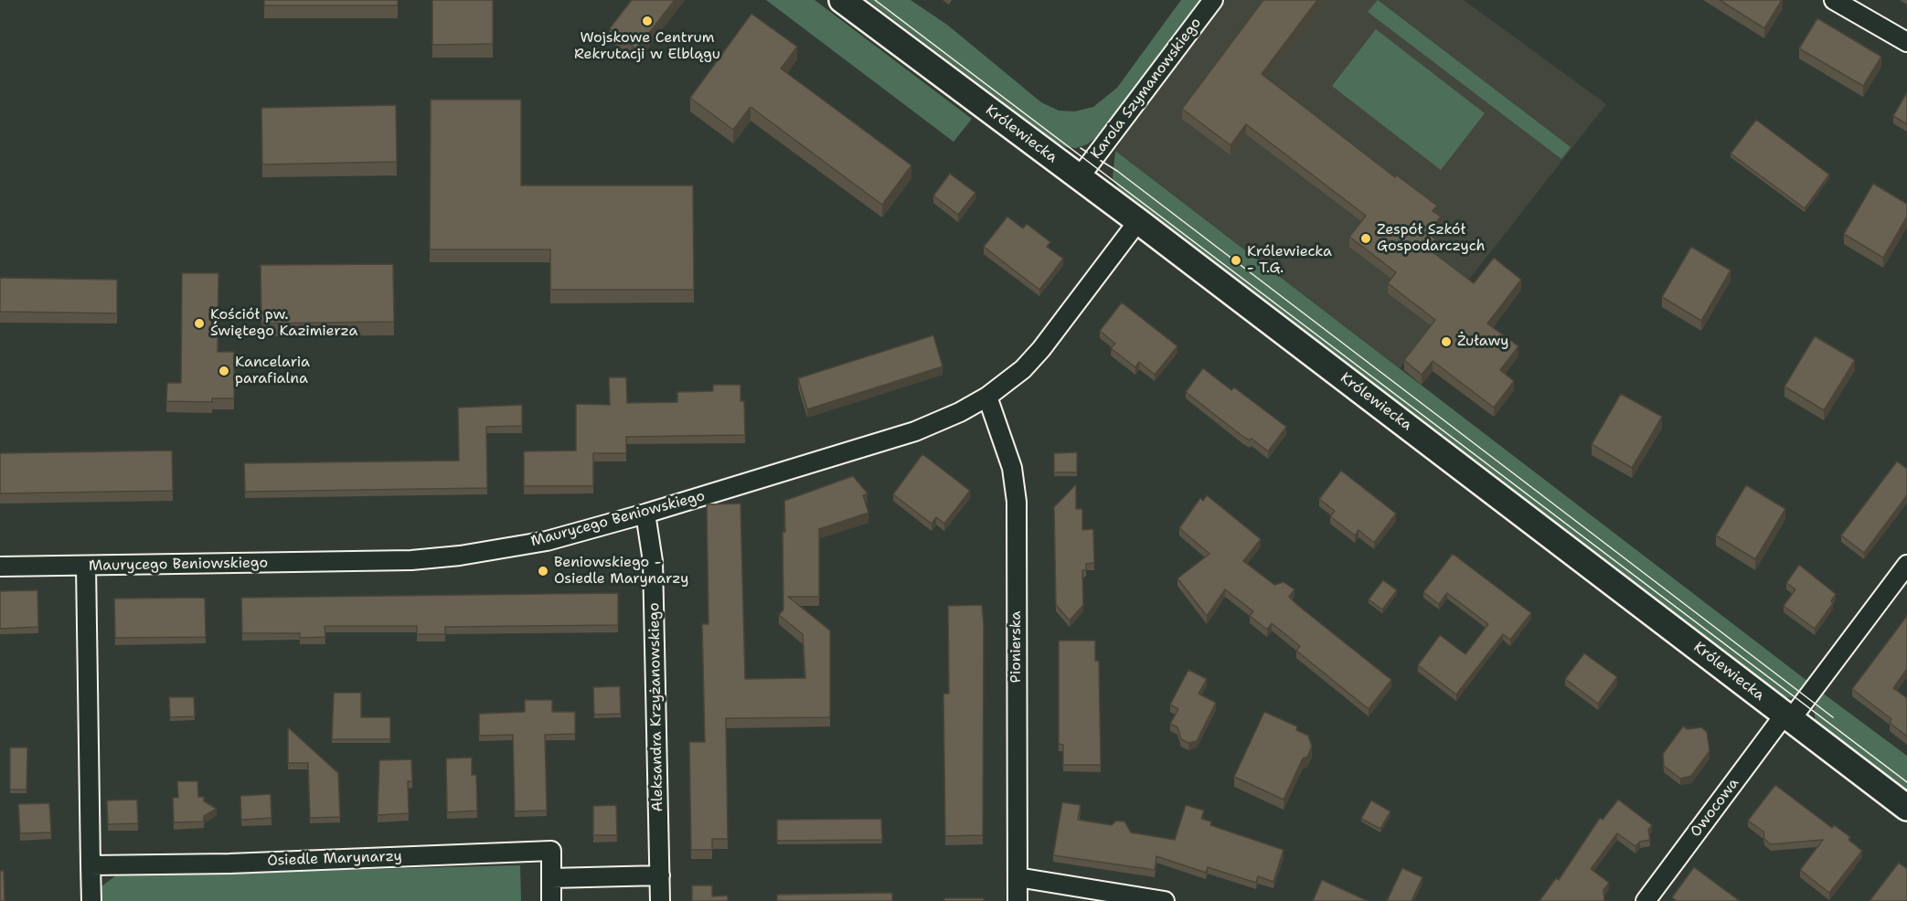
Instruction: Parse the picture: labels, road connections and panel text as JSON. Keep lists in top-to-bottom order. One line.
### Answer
{"streets":{"main road":["Królewiecka"],"street":["Karola Szymanowskiego","Maurycego Beniowskiego","Pionierska","Aleksandra Krzyżanowskiego","Owocowa","Osiedle Marynarzy"]},"crossings":[["Karola Szymanowskiego","Królewiecka"],["Królewiecka","Maurycego Beniowskiego"],["Królewiecka","Owocowa"],["Maurycego Beniowskiego","Pionierska"],["Maurycego Beniowskiego","Aleksandra Krzyżanowskiego"]],"places":["Wojskowe Centrum Rekrutacji w Elblągu","Zespół Szkół Gospodarczych","Królewiecka - T.G.","Kościół pw. Świętego Kazimierza","Żuławy","Kancelaria parafialna","Beniowskiego - Osiedle Marynarzy"]}
